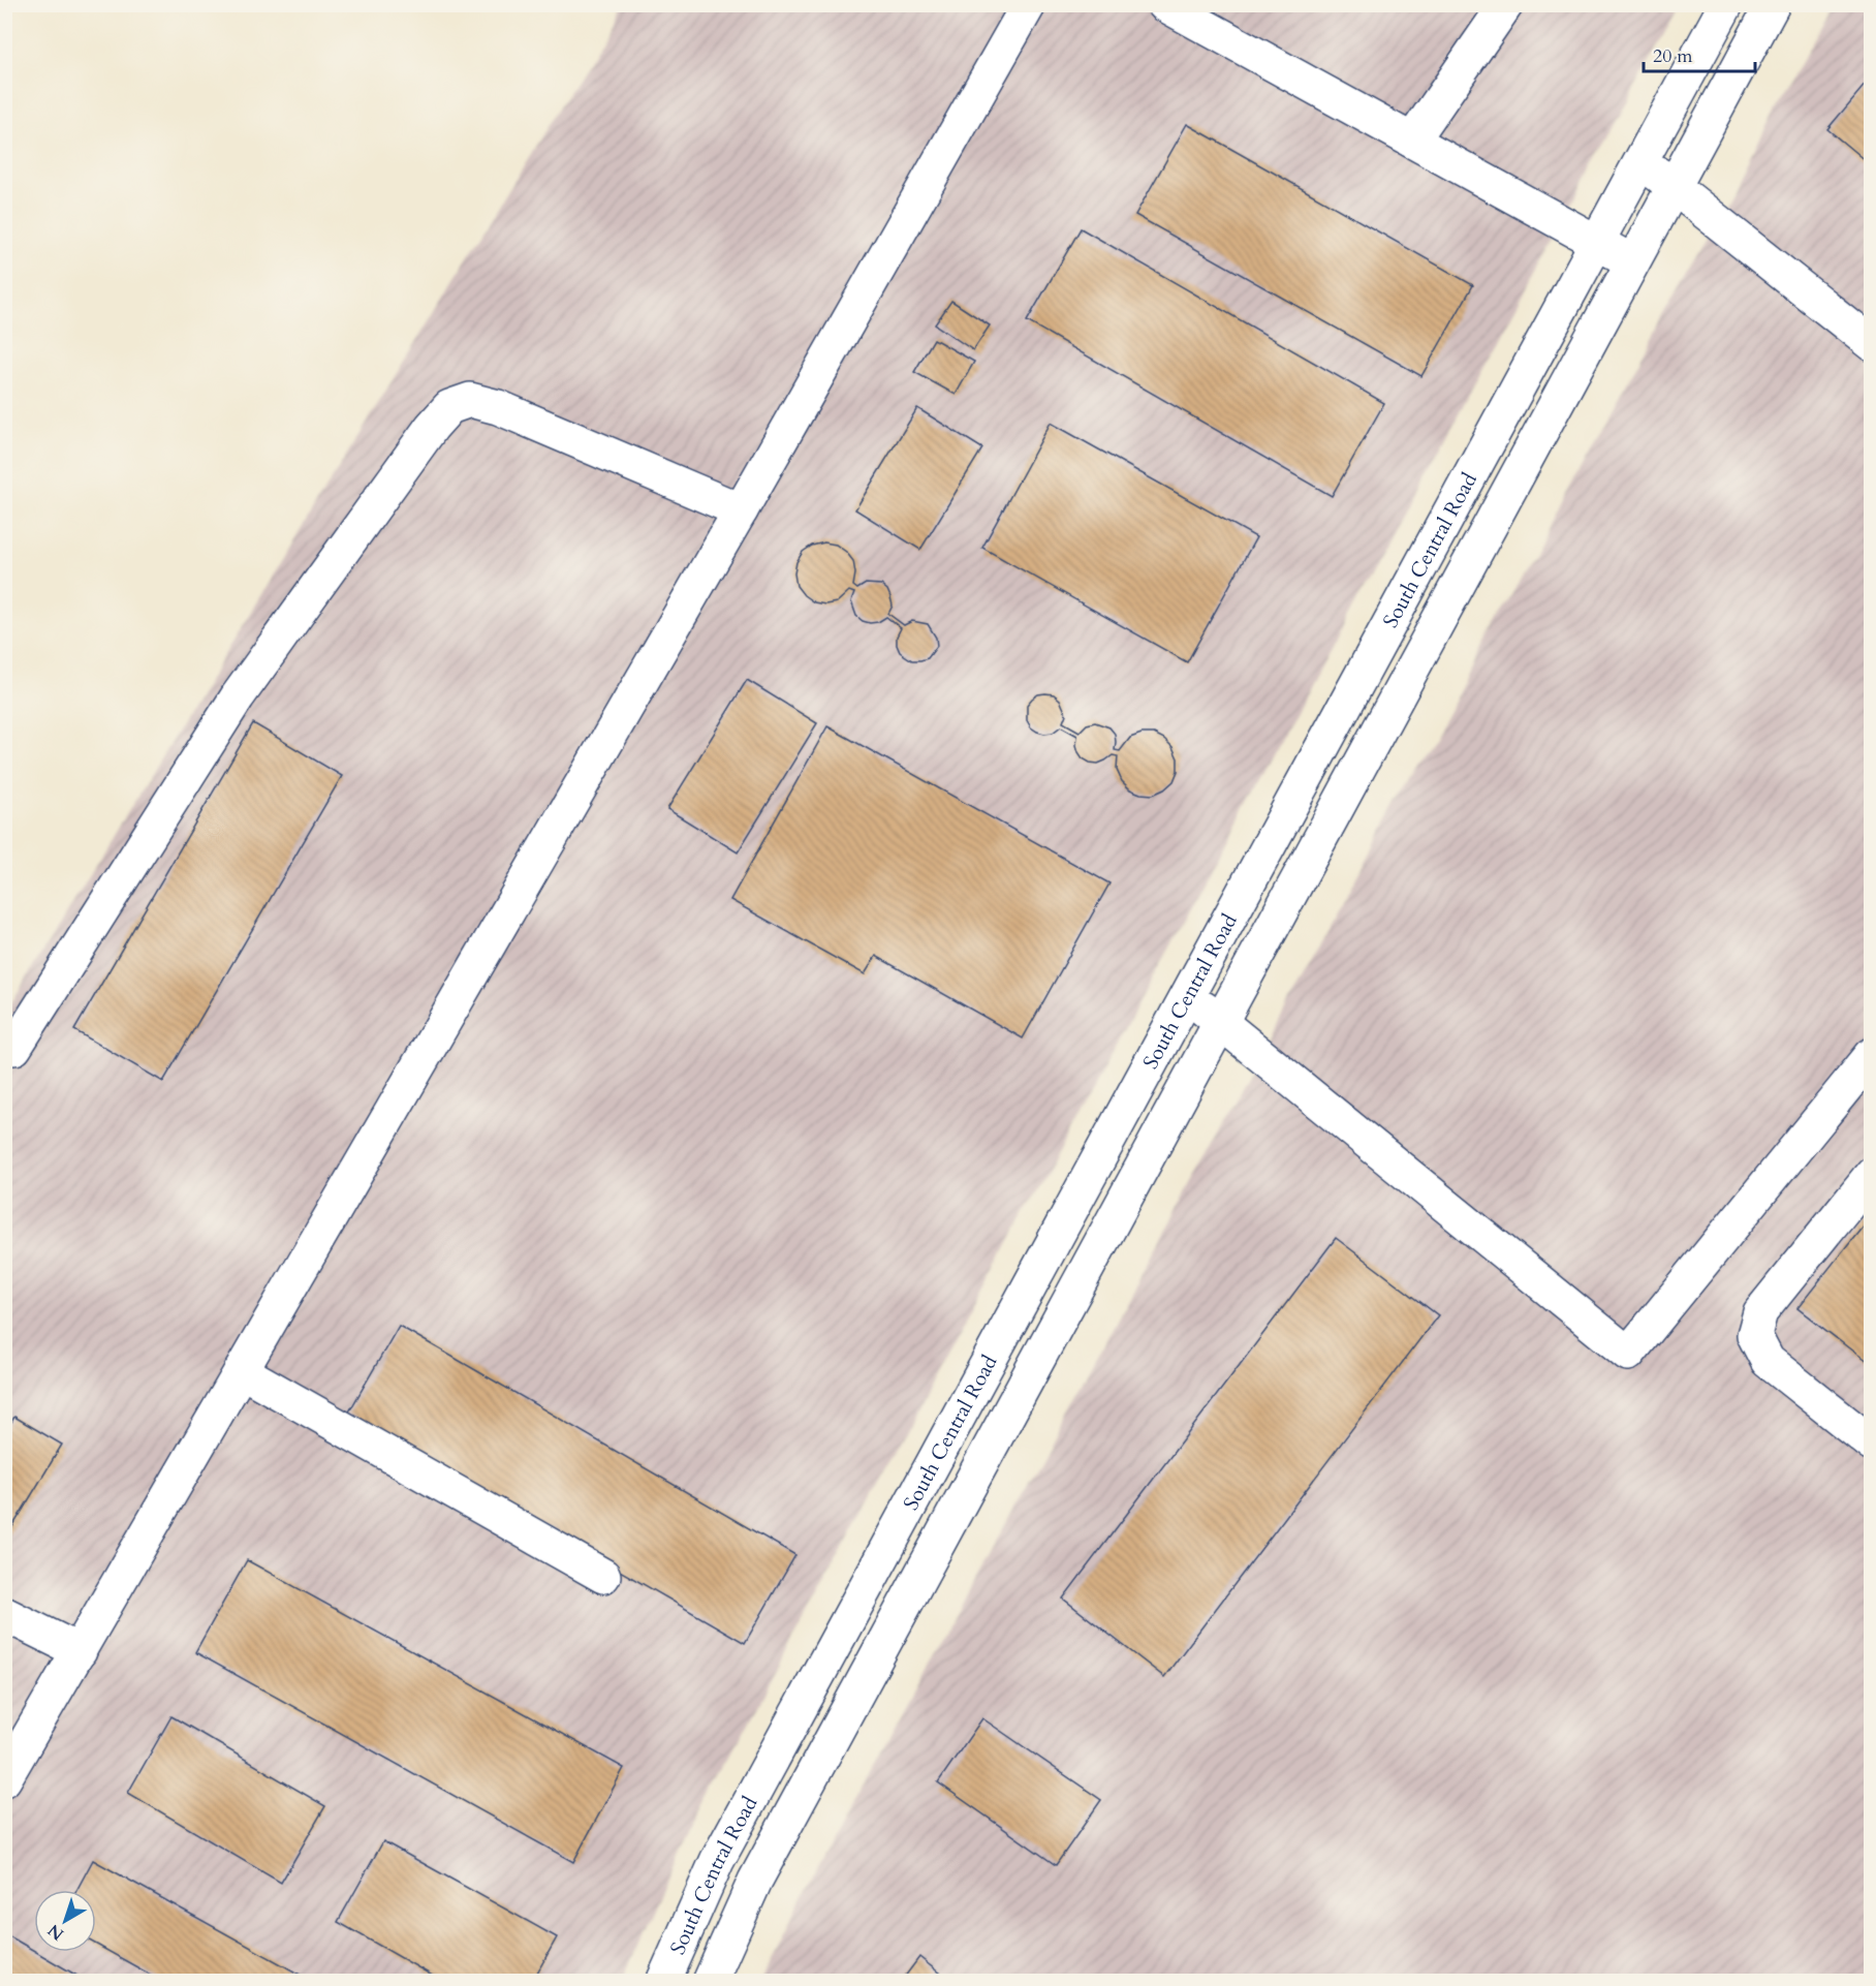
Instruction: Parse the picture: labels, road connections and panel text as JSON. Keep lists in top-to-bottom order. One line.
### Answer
{"streets":{"street":["South Central Road"]},"scale_bar":"20 m","north":"bottom left"}
